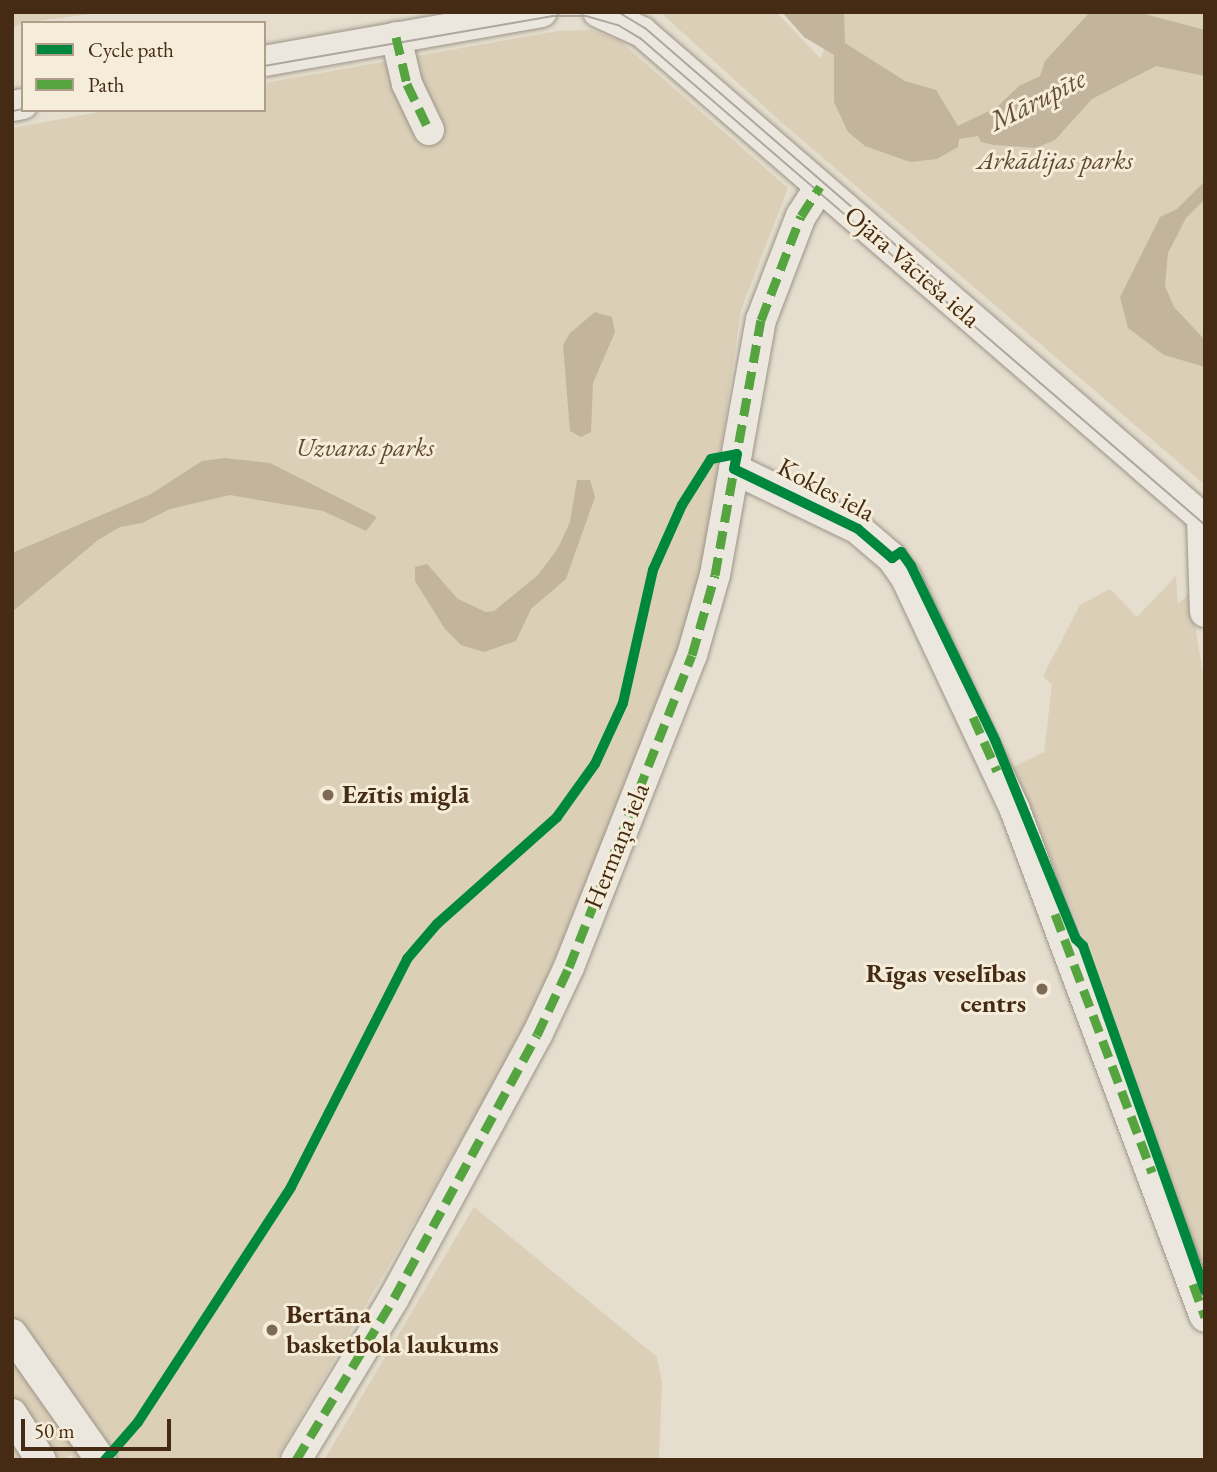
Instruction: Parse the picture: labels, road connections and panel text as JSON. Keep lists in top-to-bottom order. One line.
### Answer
{"streets":{"street":["Ojāra Vācieša iela","Kokles iela","Hermaņa iela"]},"crossings":[["Ojāra Vācieša iela","Hermaņa iela"],["Kokles iela","Hermaņa iela"]],"water":["Mārupīte"],"parks":["Arkādijas parks","Uzvaras parks"],"places":["Ezītis miglā","Rīgas veselības centrs","Bertāna basketbola laukums"],"legend":["Cycle path","Path"],"scale_bar":"50 m"}
